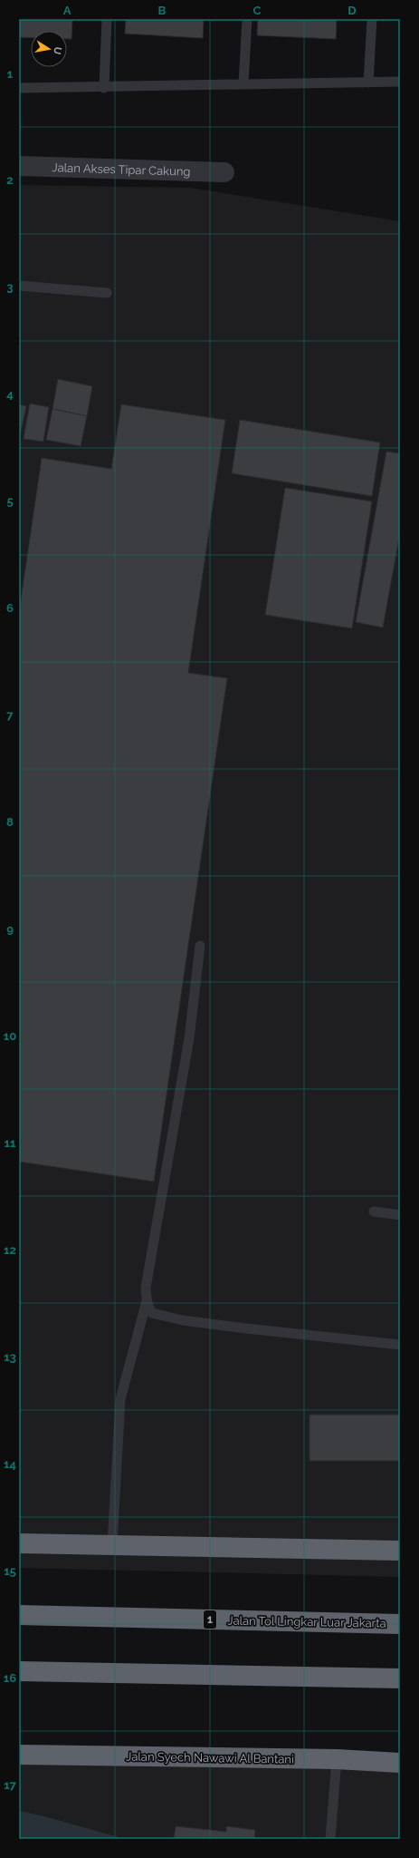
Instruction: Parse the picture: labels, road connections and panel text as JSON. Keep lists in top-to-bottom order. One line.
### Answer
{"streets":{"highway":["1","Jalan Tol Lingkar Luar Jakarta","Jalan Syech Nawawi Al Bantani"],"street":["Jalan Akses Tipar Cakung"]},"north":"right","grid":{"columns":["A","B","C","D"],"rows":["1","2","3","4","5","6","7","8","9","10","11","12","13","14","15","16","17"]}}
